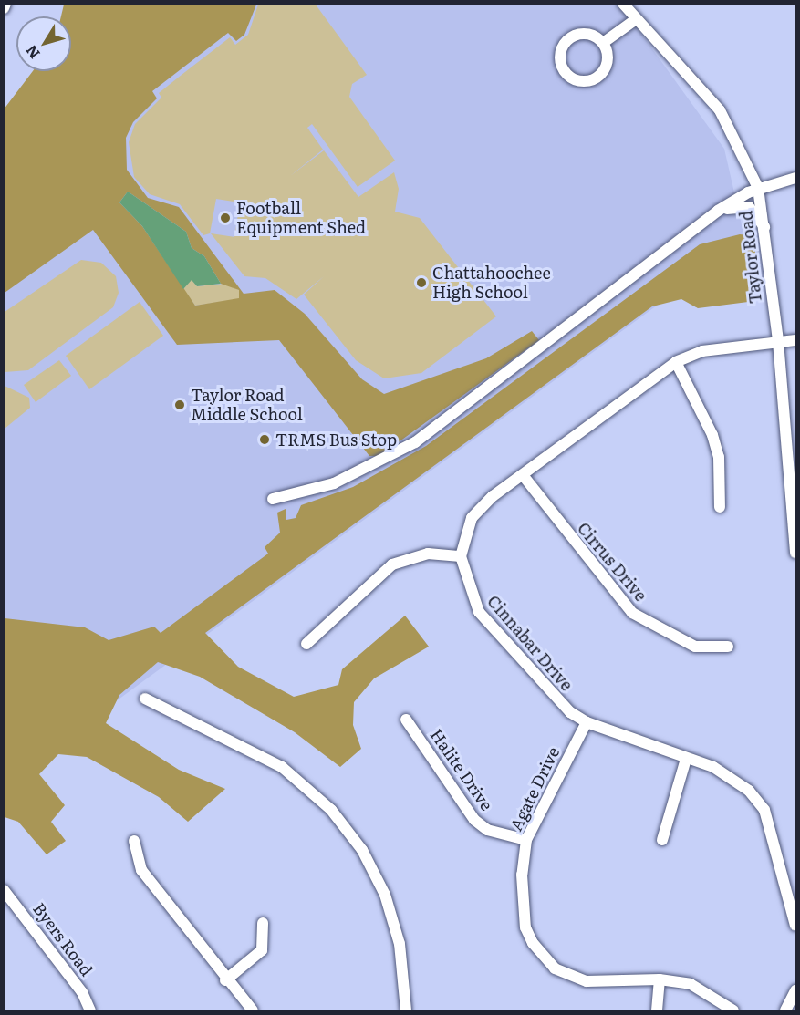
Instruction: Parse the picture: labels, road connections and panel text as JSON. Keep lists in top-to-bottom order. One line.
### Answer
{"streets":{"street":["Taylor Road","Cirrus Drive","Cinnabar Drive","Halite Drive","Agate Drive","Byers Road"]},"crossings":[["Cinnabar Drive","Agate Drive"],["Halite Drive","Agate Drive"]],"places":["Football Equipment Shed","Chattahoochee High School","Taylor Road Middle School","TRMS Bus Stop"],"north":"bottom left"}
